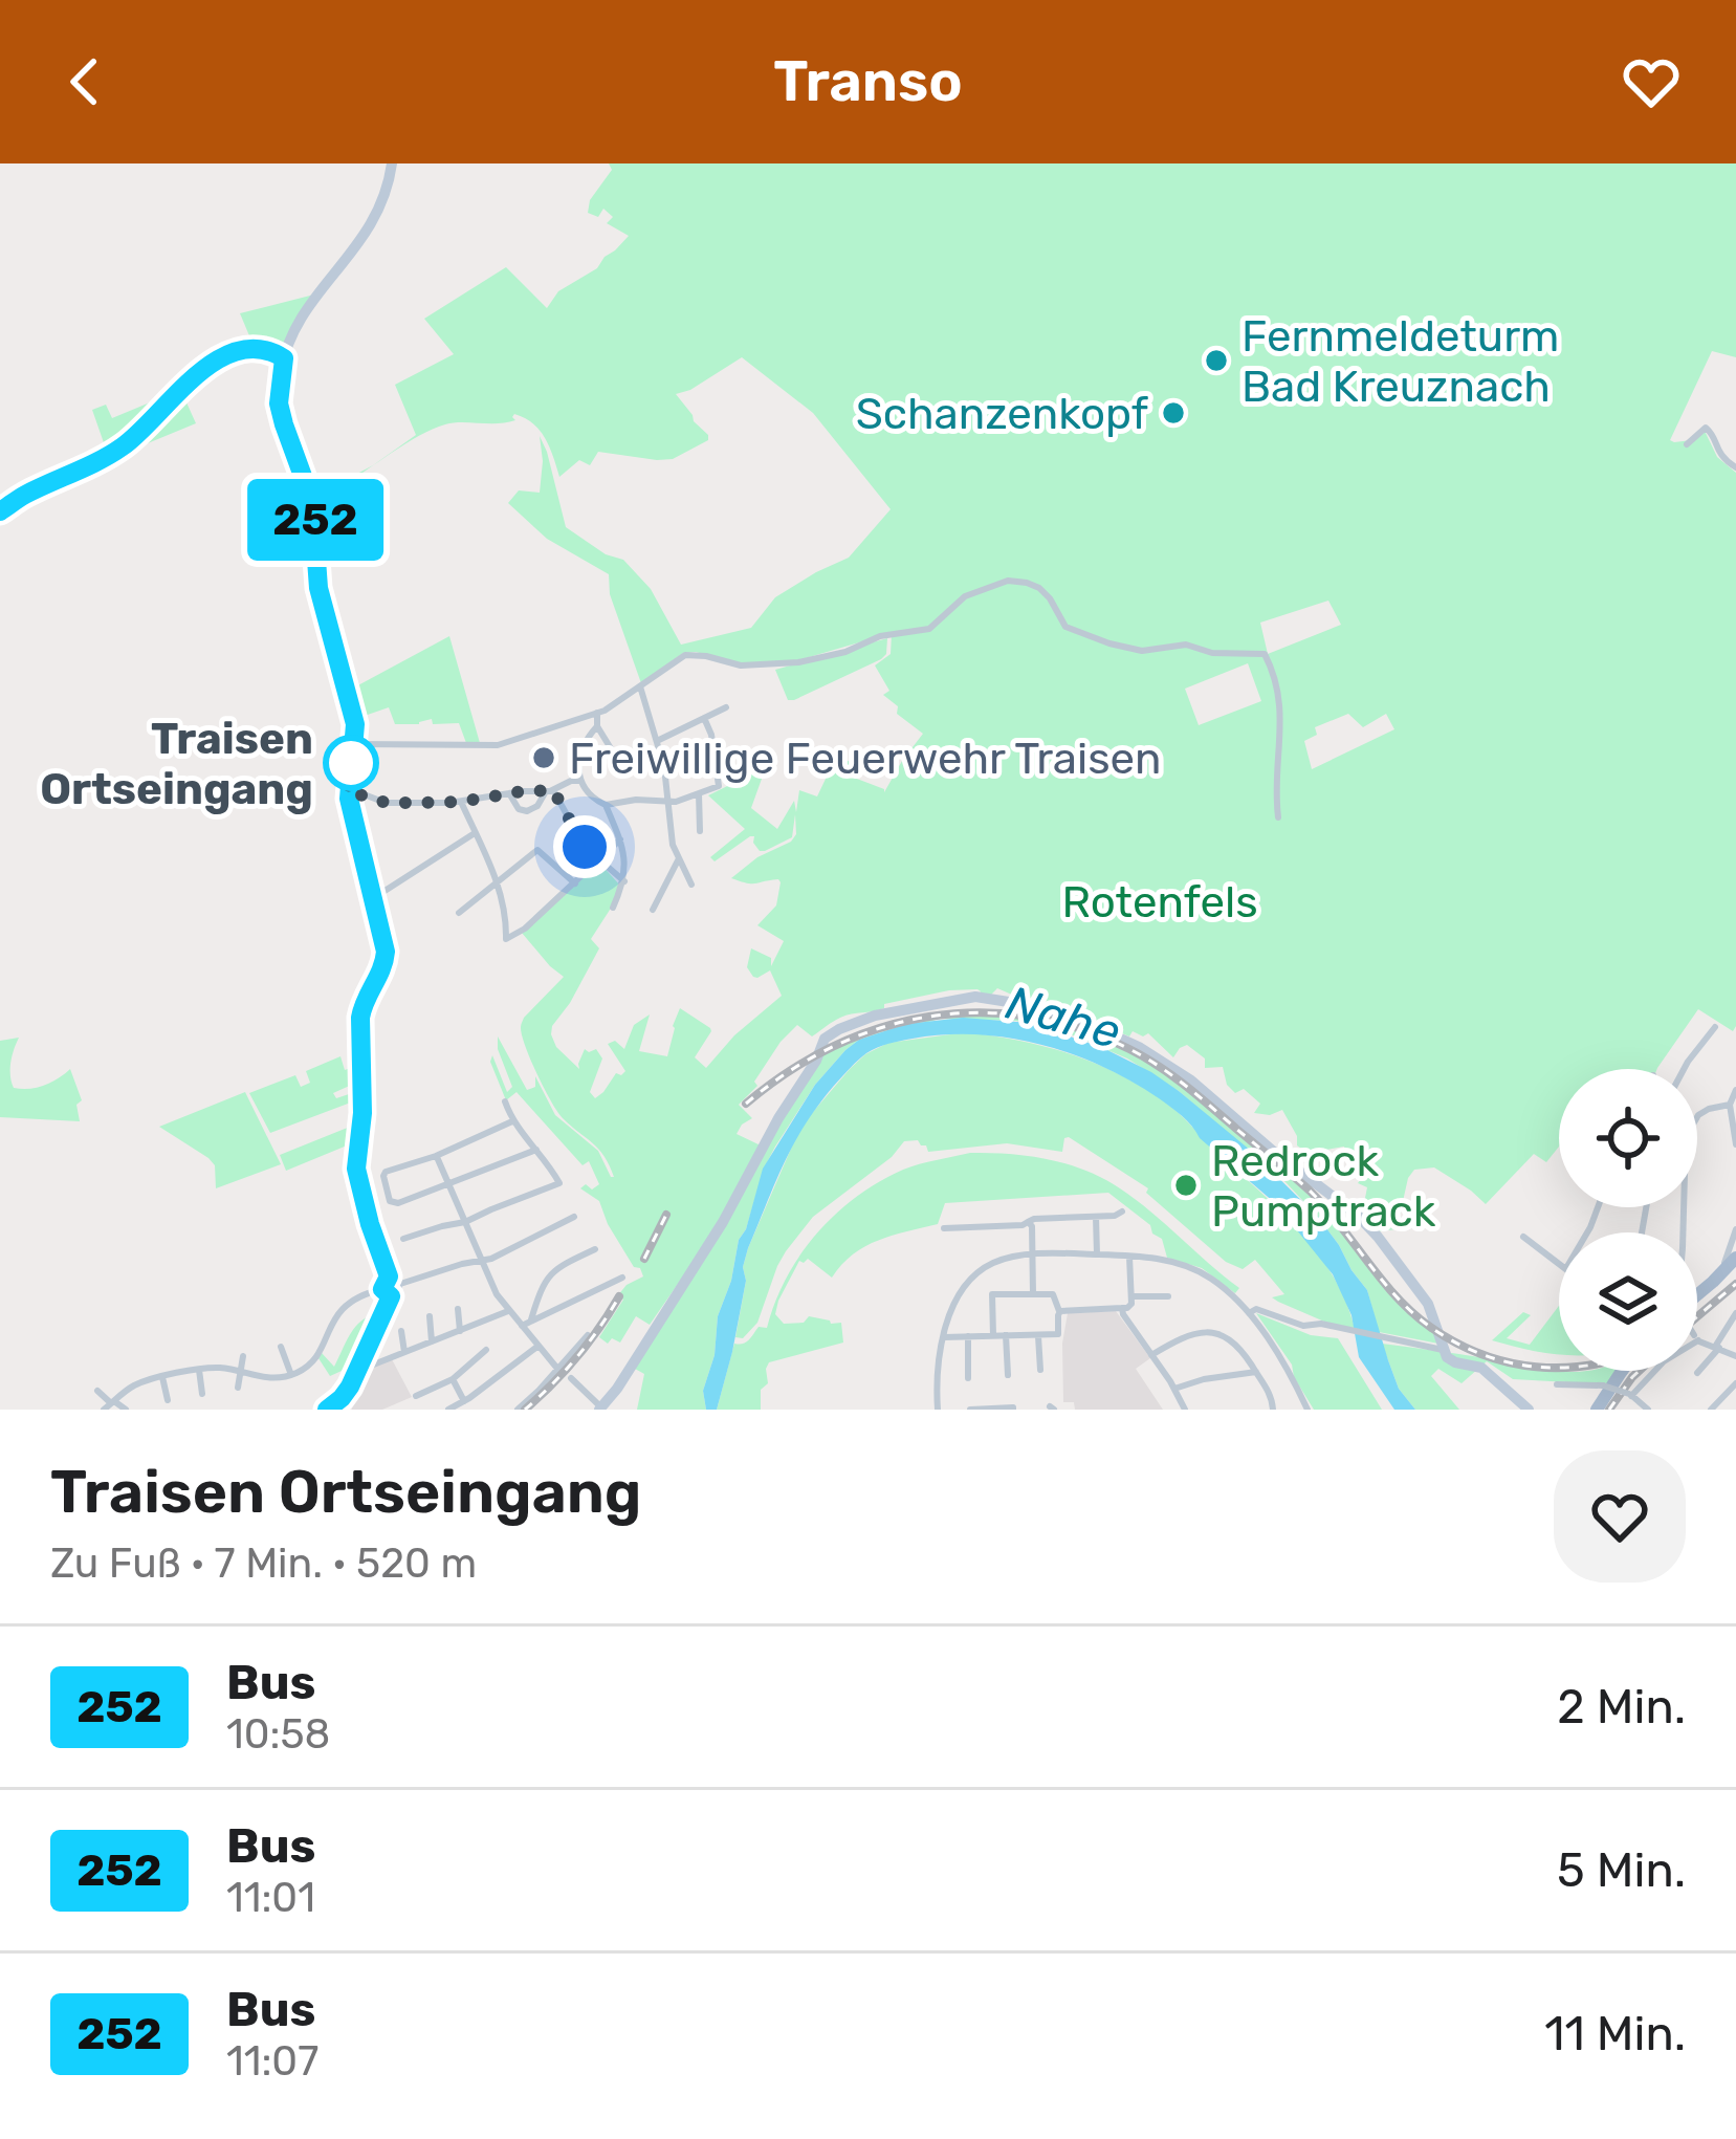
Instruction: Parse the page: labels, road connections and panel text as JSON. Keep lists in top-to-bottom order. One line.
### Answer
{"water":["Nahe"],"parks":["Rotenfels"],"places":["Fernmeldeturm Bad Kreuznach","Schanzenkopf","Freiwillige Feuerwehr Traisen","Traisen Ortseingang","Redrock Pumptrack"],"lines":["bus line 252"],"page":{"header":"Transo","on_map":"252","heading":["Traisen Ortseingang","Zu Fuß · 7 Min. · 520 m"],"list":[{"mark":"252","name":"Bus","note":"10:58","value":"2 Min."},{"mark":"252","name":"Bus","note":"11:01","value":"5 Min."},{"mark":"252","name":"Bus","note":"11:07","value":"11 Min."}]}}
